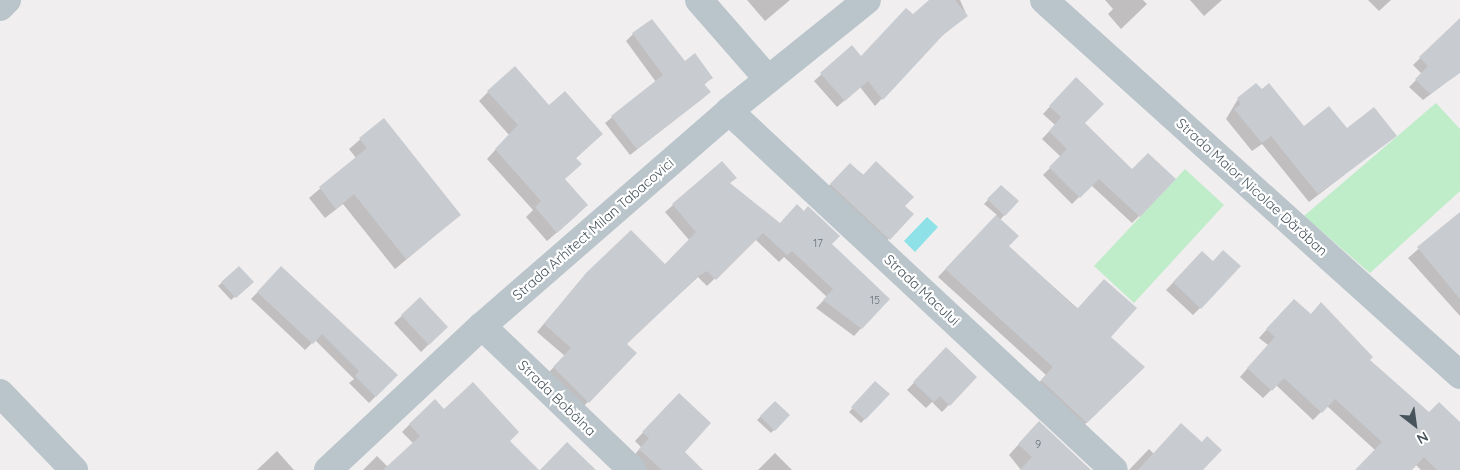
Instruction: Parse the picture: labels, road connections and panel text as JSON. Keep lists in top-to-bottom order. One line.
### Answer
{"streets":{"street":["Strada Maior Nicolae Dărăban","Strada Arhitect Milan Tabacovici","Strada Macului","Strada Bobâlna"]},"crossings":[["Strada Arhitect Milan Tabacovici","Strada Macului"],["Strada Arhitect Milan Tabacovici","Strada Bobâlna"]],"house_numbers":["17","15","9"],"north":"bottom right"}
